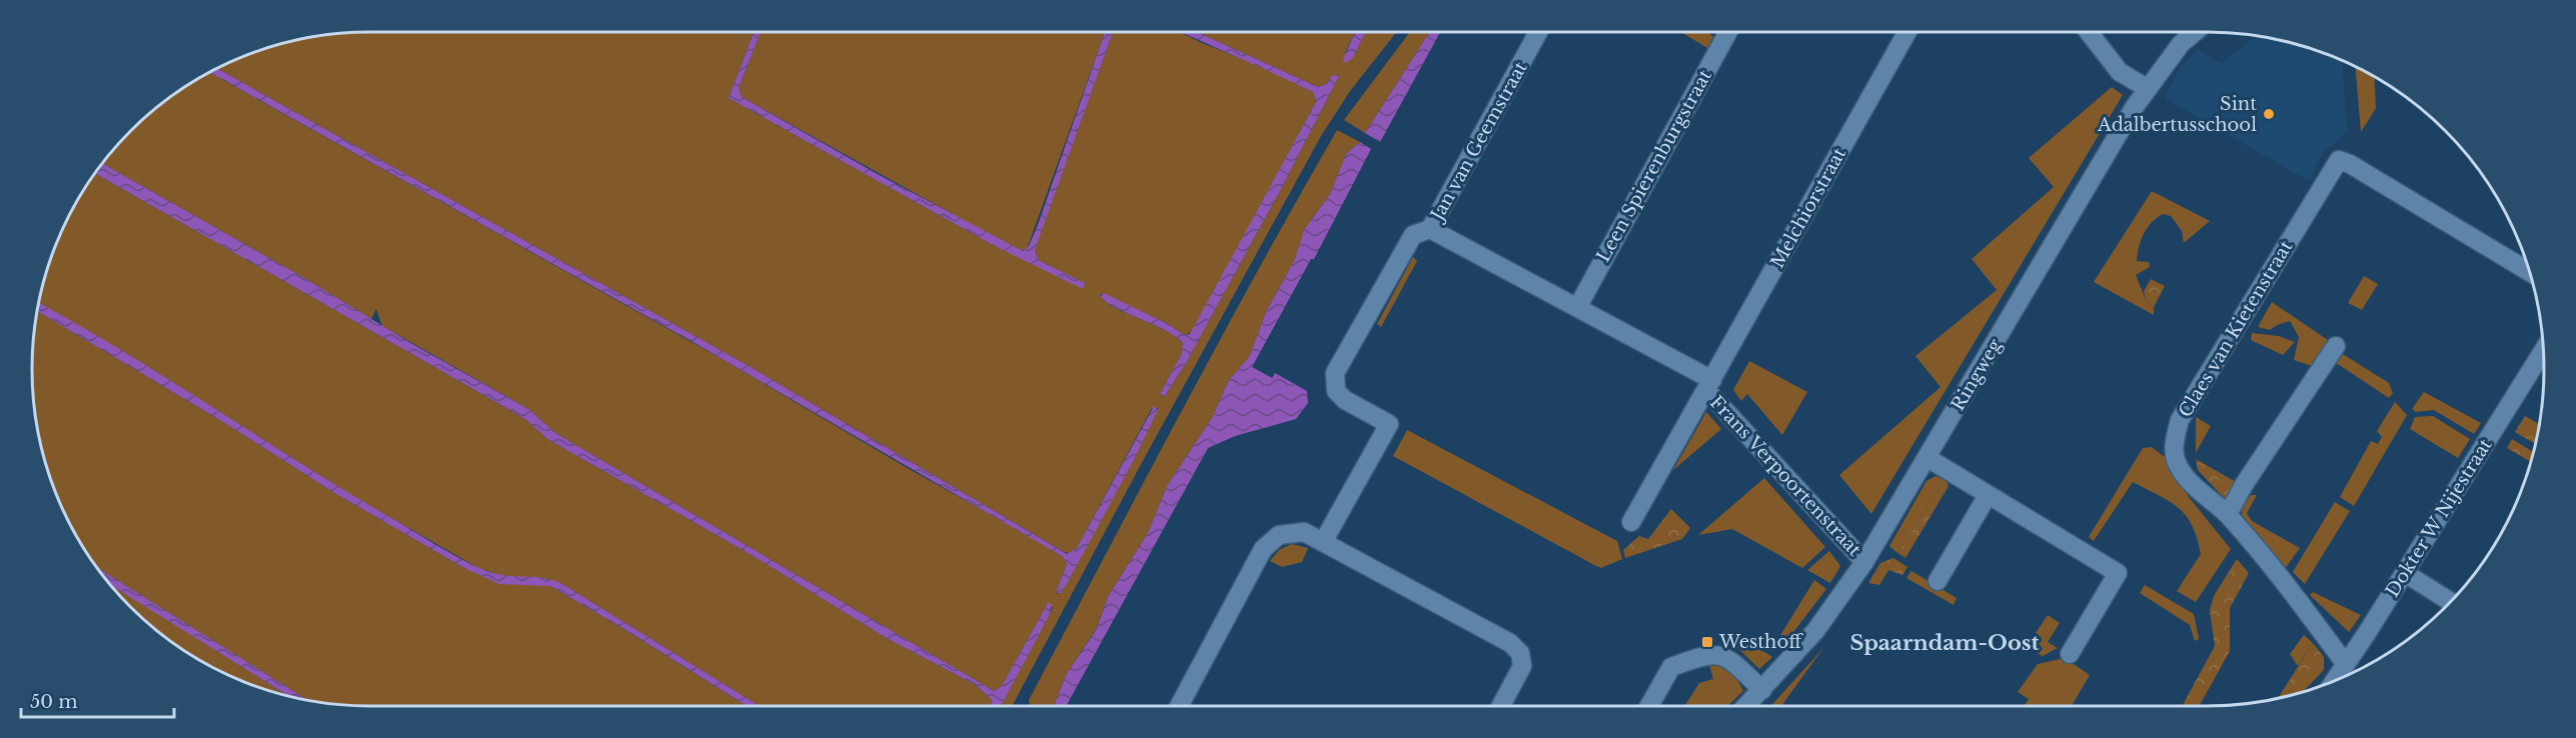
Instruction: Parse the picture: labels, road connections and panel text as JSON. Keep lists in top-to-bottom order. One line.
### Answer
{"streets":{"street":["Jan van Geemstraat","Leen Spierenburgstraat","Melchiorstraat","Claes van Kietenstraat","Ringweg","Frans Verpoortenstraat","Dokter W Nijestraat"]},"crossings":[["Melchiorstraat","Frans Verpoortenstraat"],["Claes van Kietenstraat","Dokter W Nijestraat"],["Ringweg","Frans Verpoortenstraat"]],"districts":["Spaarndam-Oost"],"places":{"other":["Sint Adalbertusschool"],"transit":["Westhoff"]},"scale_bar":"50 m"}
